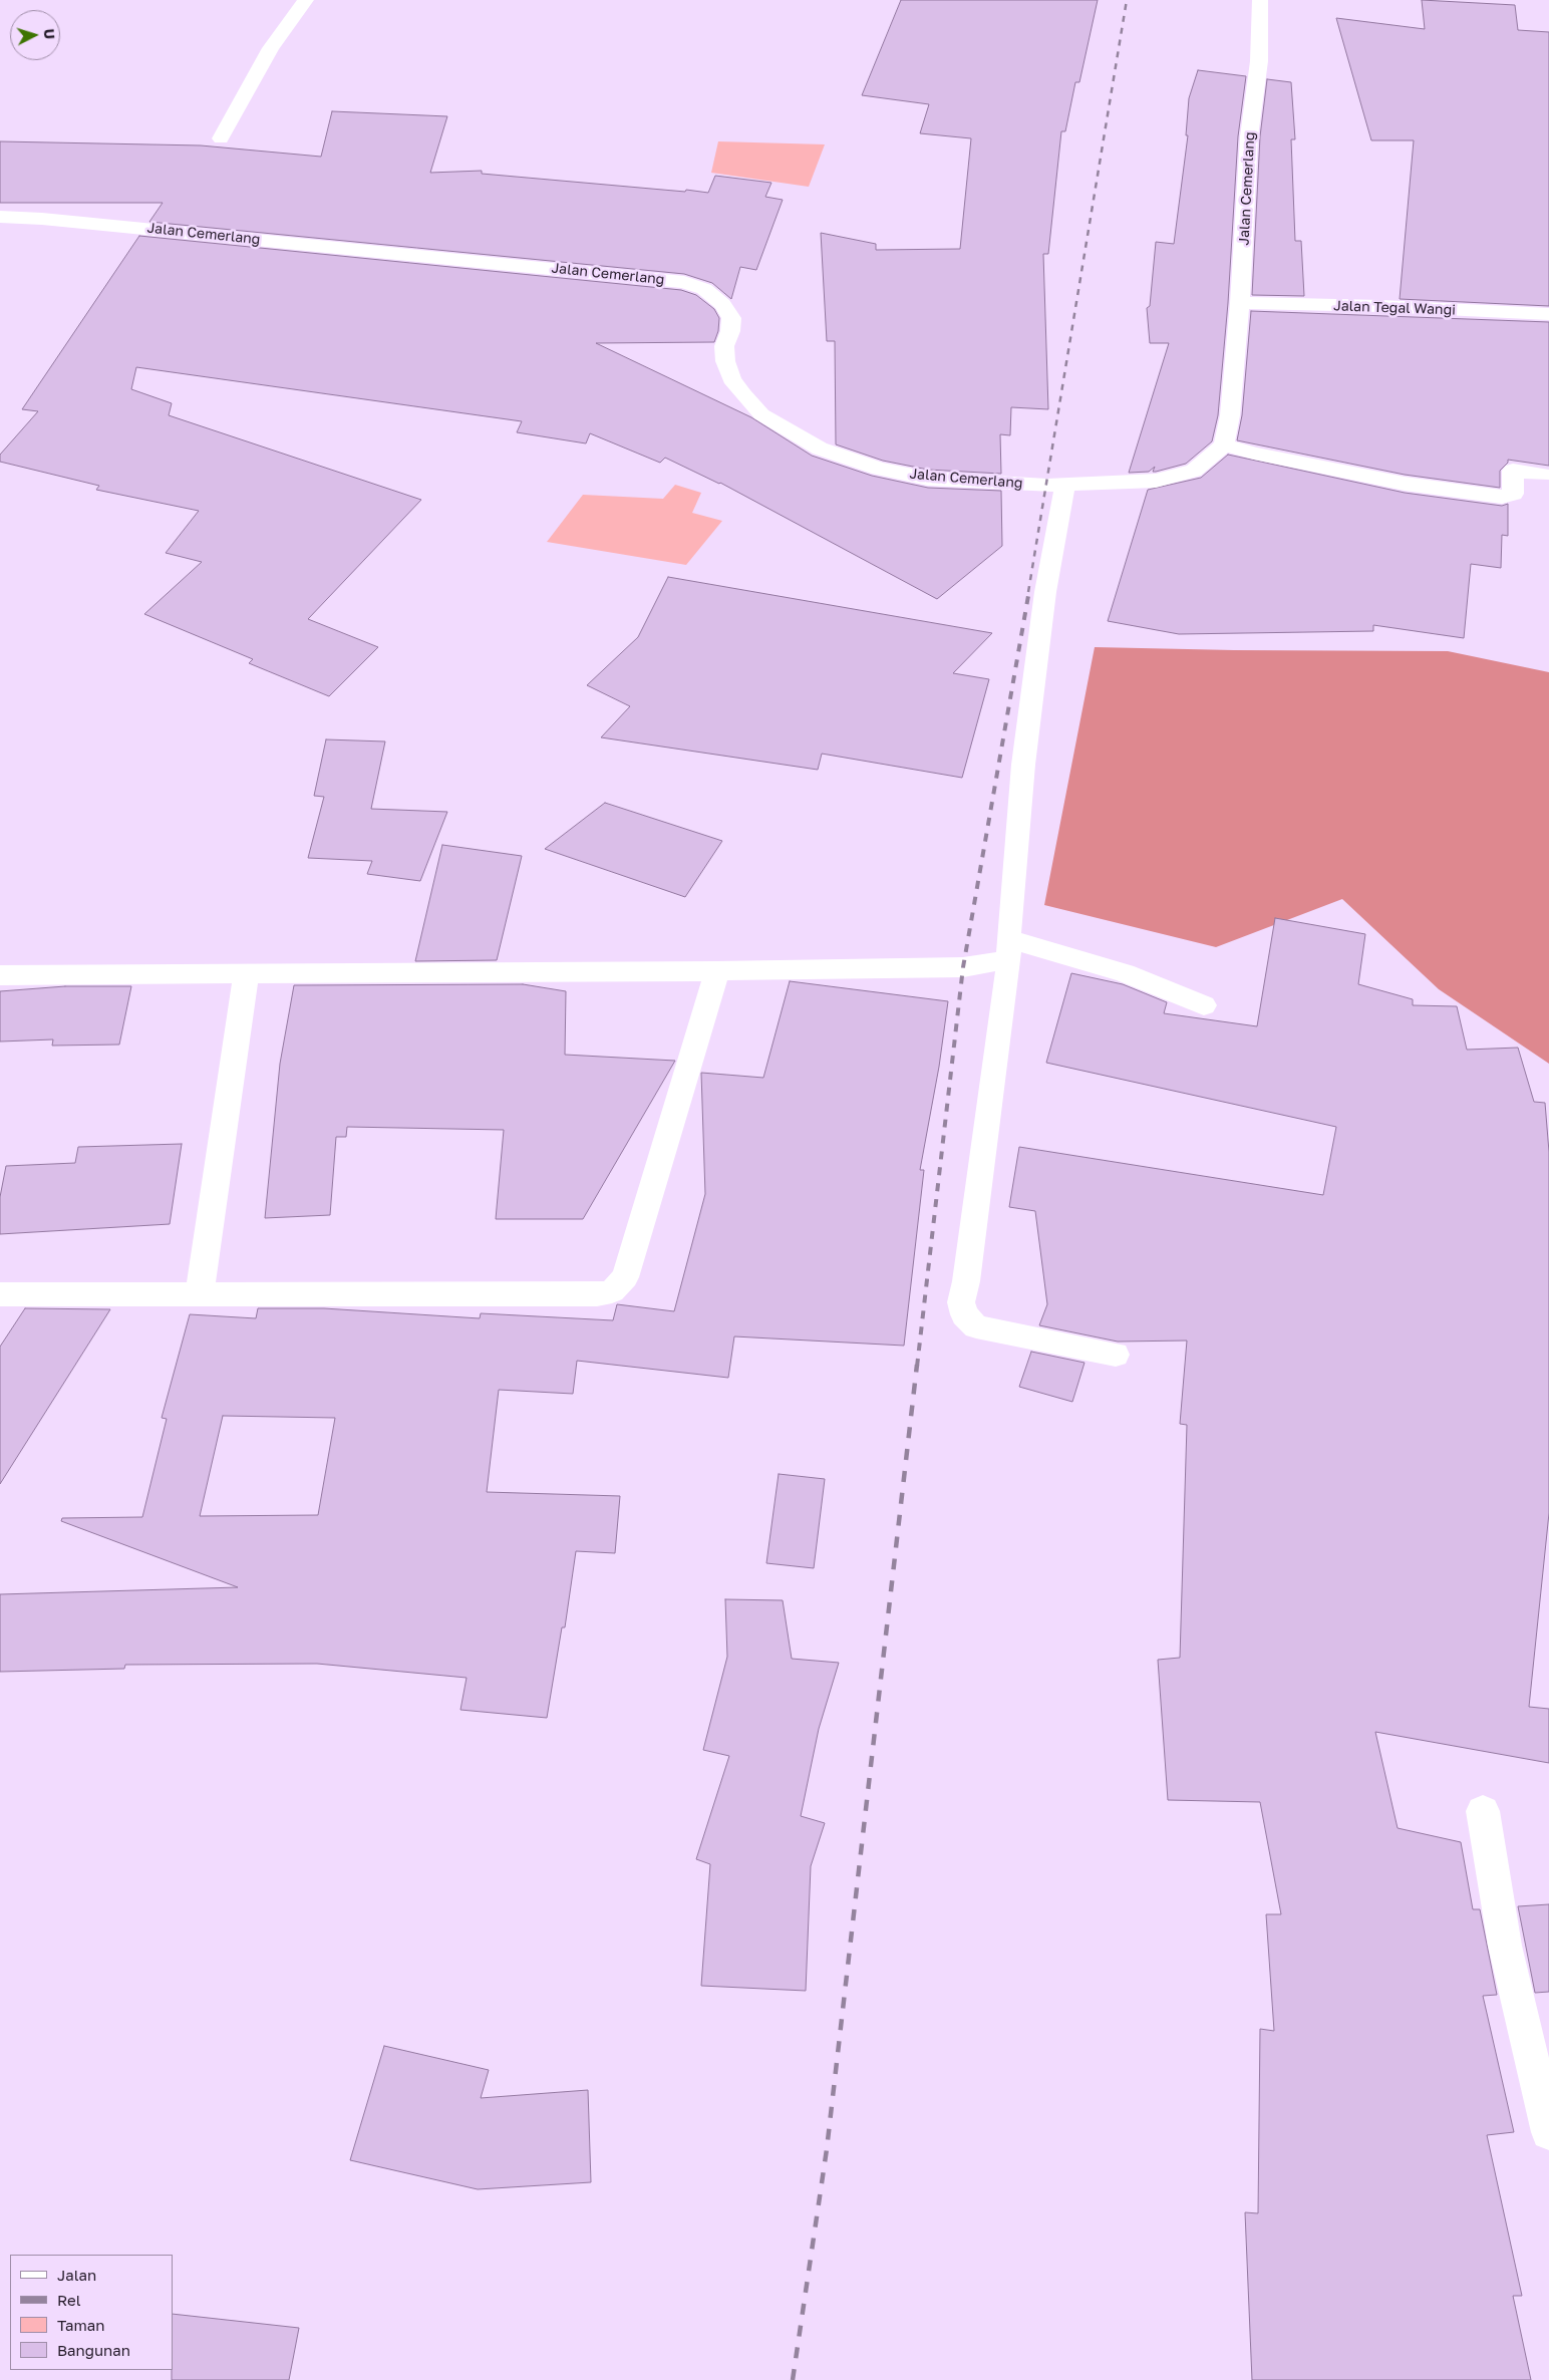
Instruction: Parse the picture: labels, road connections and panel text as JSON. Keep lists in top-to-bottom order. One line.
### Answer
{"streets":{"street":["Jalan Cemerlang","Jalan Tegal Wangi"]},"crossings":[["Jalan Cemerlang","Jalan Tegal Wangi"]],"legend":["Jalan","Rel","Taman","Bangunan"],"north":"right"}
